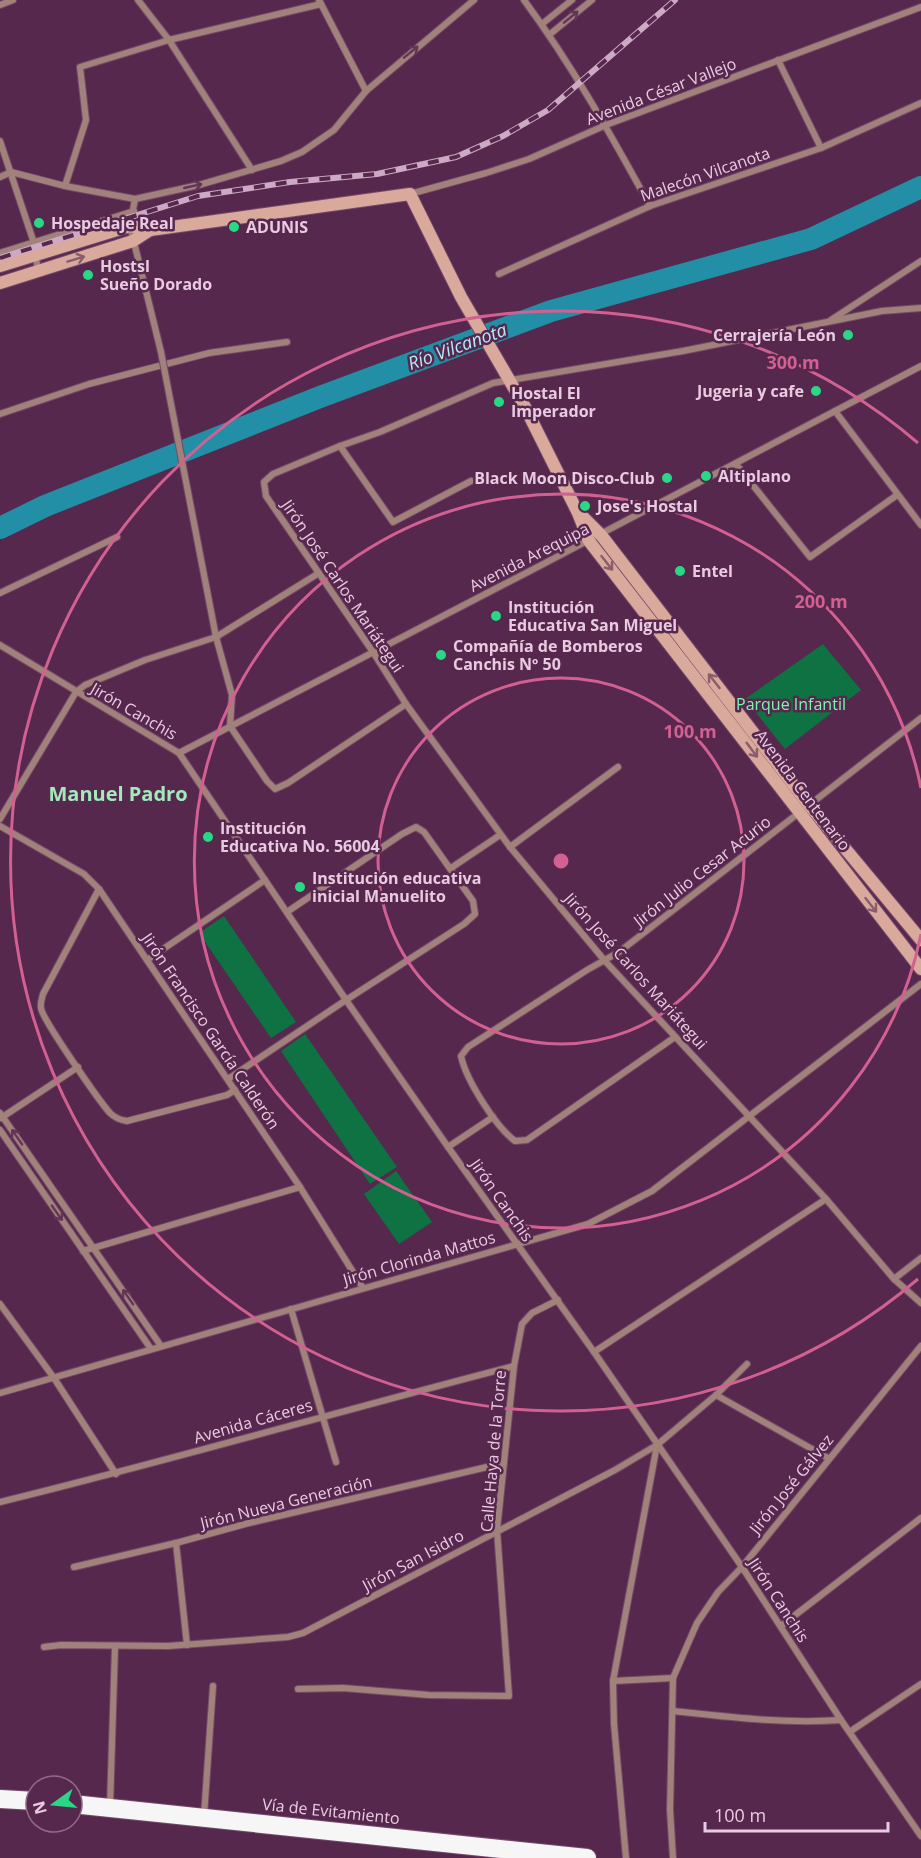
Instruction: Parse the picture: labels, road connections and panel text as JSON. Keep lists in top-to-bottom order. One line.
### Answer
{"streets":{"highway":["Vía de Evitamiento"],"street":["Avenida César Vallejo","Malecón Vilcanota","Avenida Arequipa","Jirón José Carlos Mariátegui","Jirón Canchis","Avenida Centenario","Jirón Julio Cesar Acurio","Jirón Francisco García Calderón","Jirón Clorinda Mattos","Avenida Cáceres","Calle Haya de la Torre","Jirón José Gálvez","Jirón Nueva Generación","Jirón San Isidro"]},"crossings":[["Avenida Arequipa","Jirón José Carlos Mariátegui"],["Avenida Arequipa","Jirón Canchis"],["Avenida Arequipa","Avenida Centenario"],["Jirón José Carlos Mariátegui","Jirón Julio Cesar Acurio"],["Jirón José Carlos Mariátegui","Jirón Clorinda Mattos"],["Jirón Canchis","Jirón Clorinda Mattos"],["Jirón Canchis","Calle Haya de la Torre"],["Jirón Canchis","Jirón José Gálvez"],["Jirón Canchis","Jirón San Isidro"],["Avenida Centenario","Jirón Julio Cesar Acurio"],["Jirón Francisco García Calderón","Jirón Clorinda Mattos"],["Avenida Cáceres","Calle Haya de la Torre"],["Calle Haya de la Torre","Jirón Nueva Generación"],["Calle Haya de la Torre","Jirón San Isidro"]],"districts":["Manuel Padro"],"water":["Río Vilcanota"],"parks":["Parque Infantil"],"places":["Hospedaje Real","ADUNIS","Hostsl Sueño Dorado","Cerrajería León","Jugeria y cafe","Hostal El Imperador","Altiplano","Black Moon Disco-Club","Jose's Hostal","Entel","Institución Educativa San Miguel","Compañía de Bomberos Canchis Nº 50","Institución Educativa No. 56004","Institución educativa inicial Manuelito"],"scale_bar":"100 m","north":"left","rings":["300 m","200 m","100 m"]}
